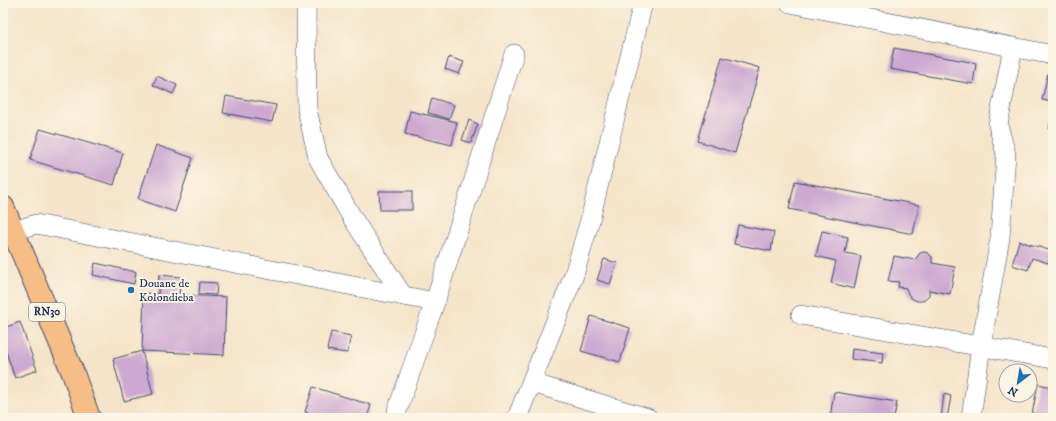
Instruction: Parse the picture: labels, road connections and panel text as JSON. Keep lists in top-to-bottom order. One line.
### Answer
{"streets":{"main road":["RN30"]},"places":["Douane de Kolondieba"],"north":"bottom left"}
